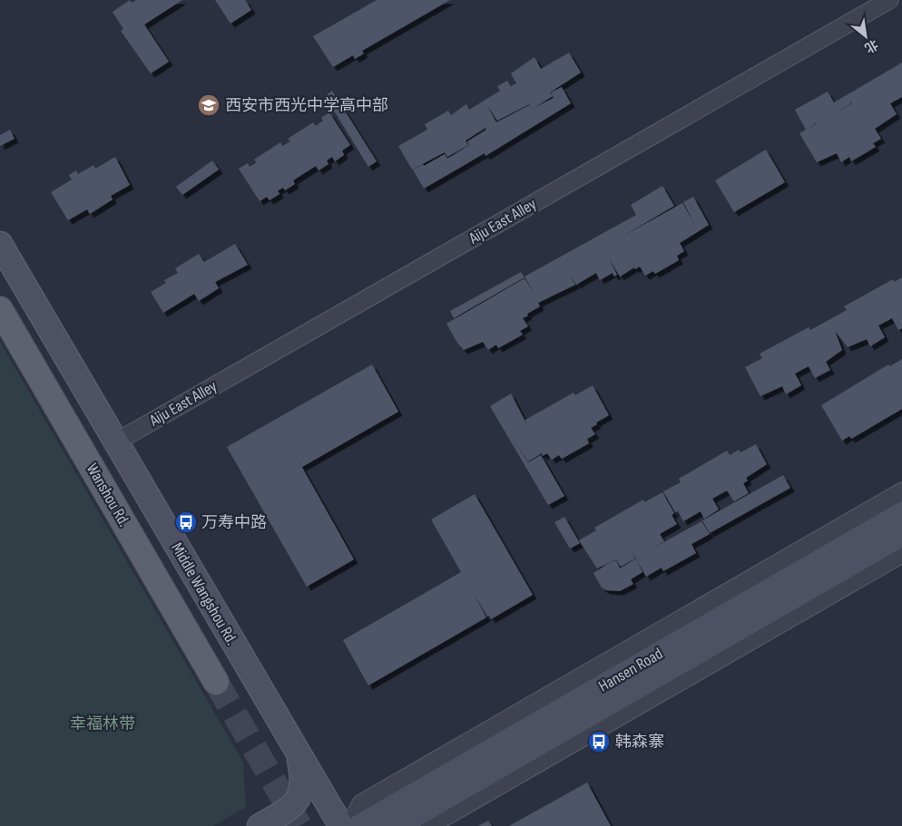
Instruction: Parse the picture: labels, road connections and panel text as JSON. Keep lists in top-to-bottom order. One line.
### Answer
{"streets":{"main road":["Wanshou Rd.","Middle Wangshou Rd.","Hansen Road"],"street":["Aiju East Alley"]},"crossings":[["Aiju East Alley","Middle Wangshou Rd."]],"parks":["幸福林带"],"places":{"school or university":["西安市西光中学高中部"],"bus stop":["万寿中路","韩森寨"]},"north":"bottom right"}
